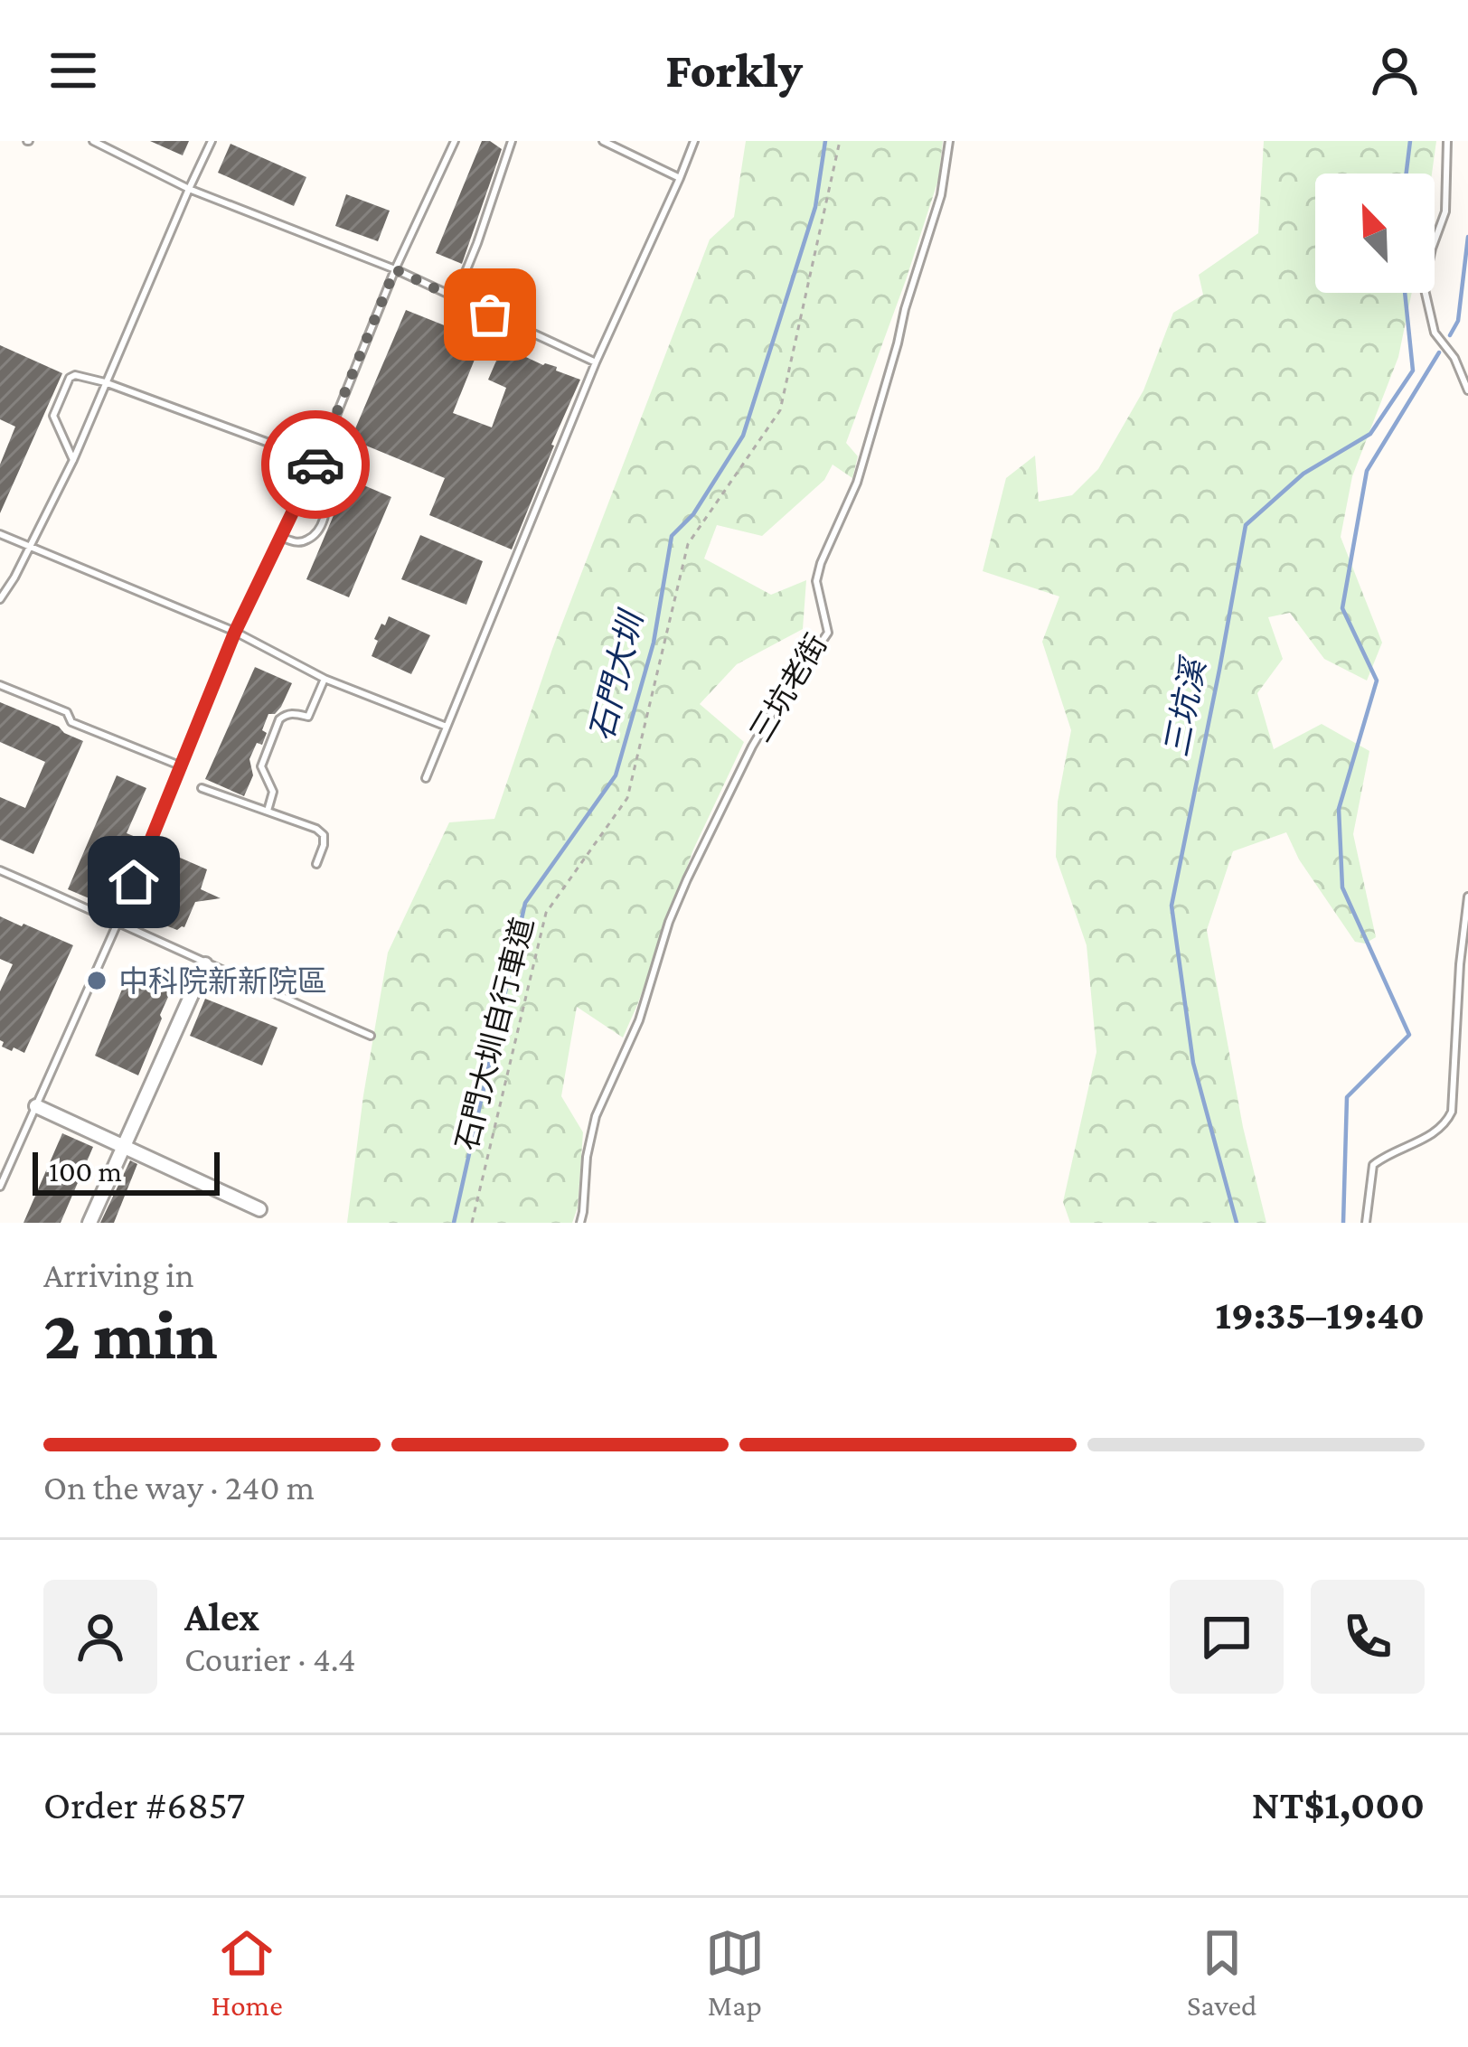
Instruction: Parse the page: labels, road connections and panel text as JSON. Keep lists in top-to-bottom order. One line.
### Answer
{"streets":{"lane":["三坑老街"],"path":["石門大圳自行車道"]},"water":["石門大圳","三坑溪"],"places":["中科院新新院區"],"scale_bar":"100 m","north":"top left","page":{"header":"Forkly","scale":"100 m","heading":["2 min","Arriving in","19:35–19:40"],"panel":["Alex","Courier · 4.4","Order #6857","NT$1,000"],"bar":"On the way · 240 m","tabs":["Home","Map","Saved"]}}
